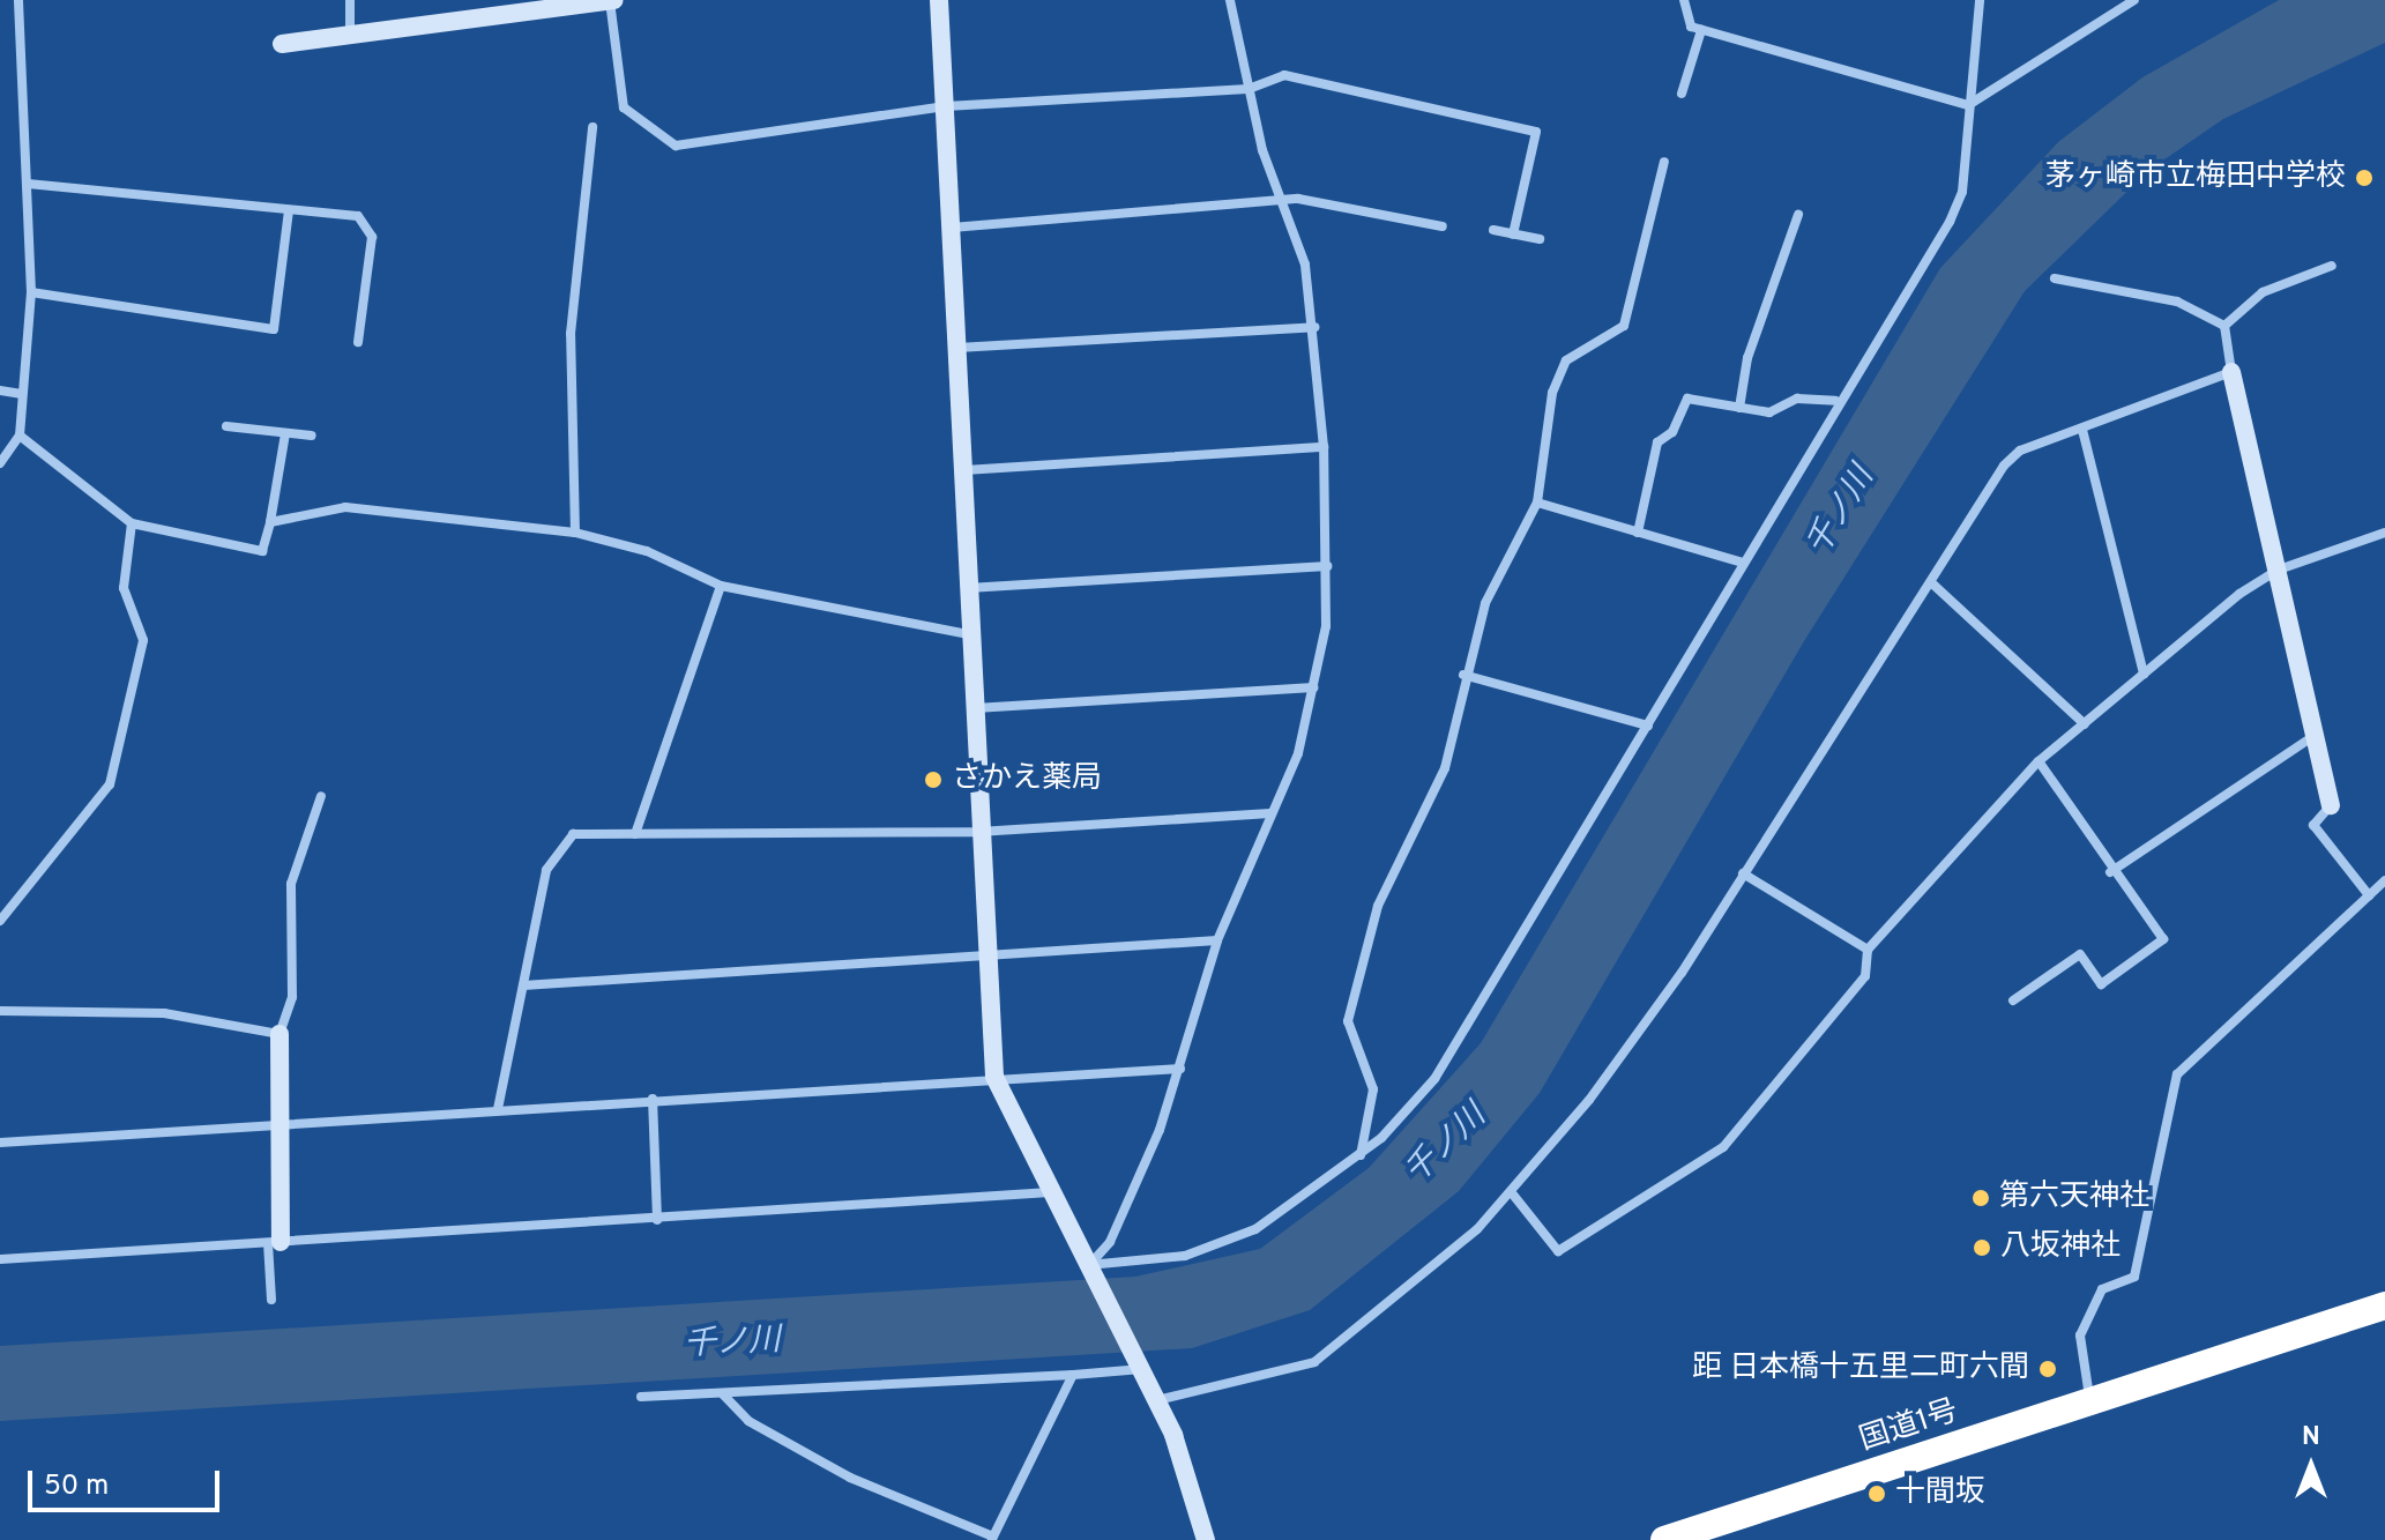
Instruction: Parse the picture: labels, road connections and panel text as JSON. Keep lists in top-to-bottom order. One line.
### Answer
{"streets":{"highway":["国道1号"]},"water":["千ノ川"],"places":["茅ヶ崎市立梅田中学校","さかえ薬局","第六天神社","八坂神社","距 日本橋十五里二町六間","十間坂"],"scale_bar":"50 m","north":"top"}
